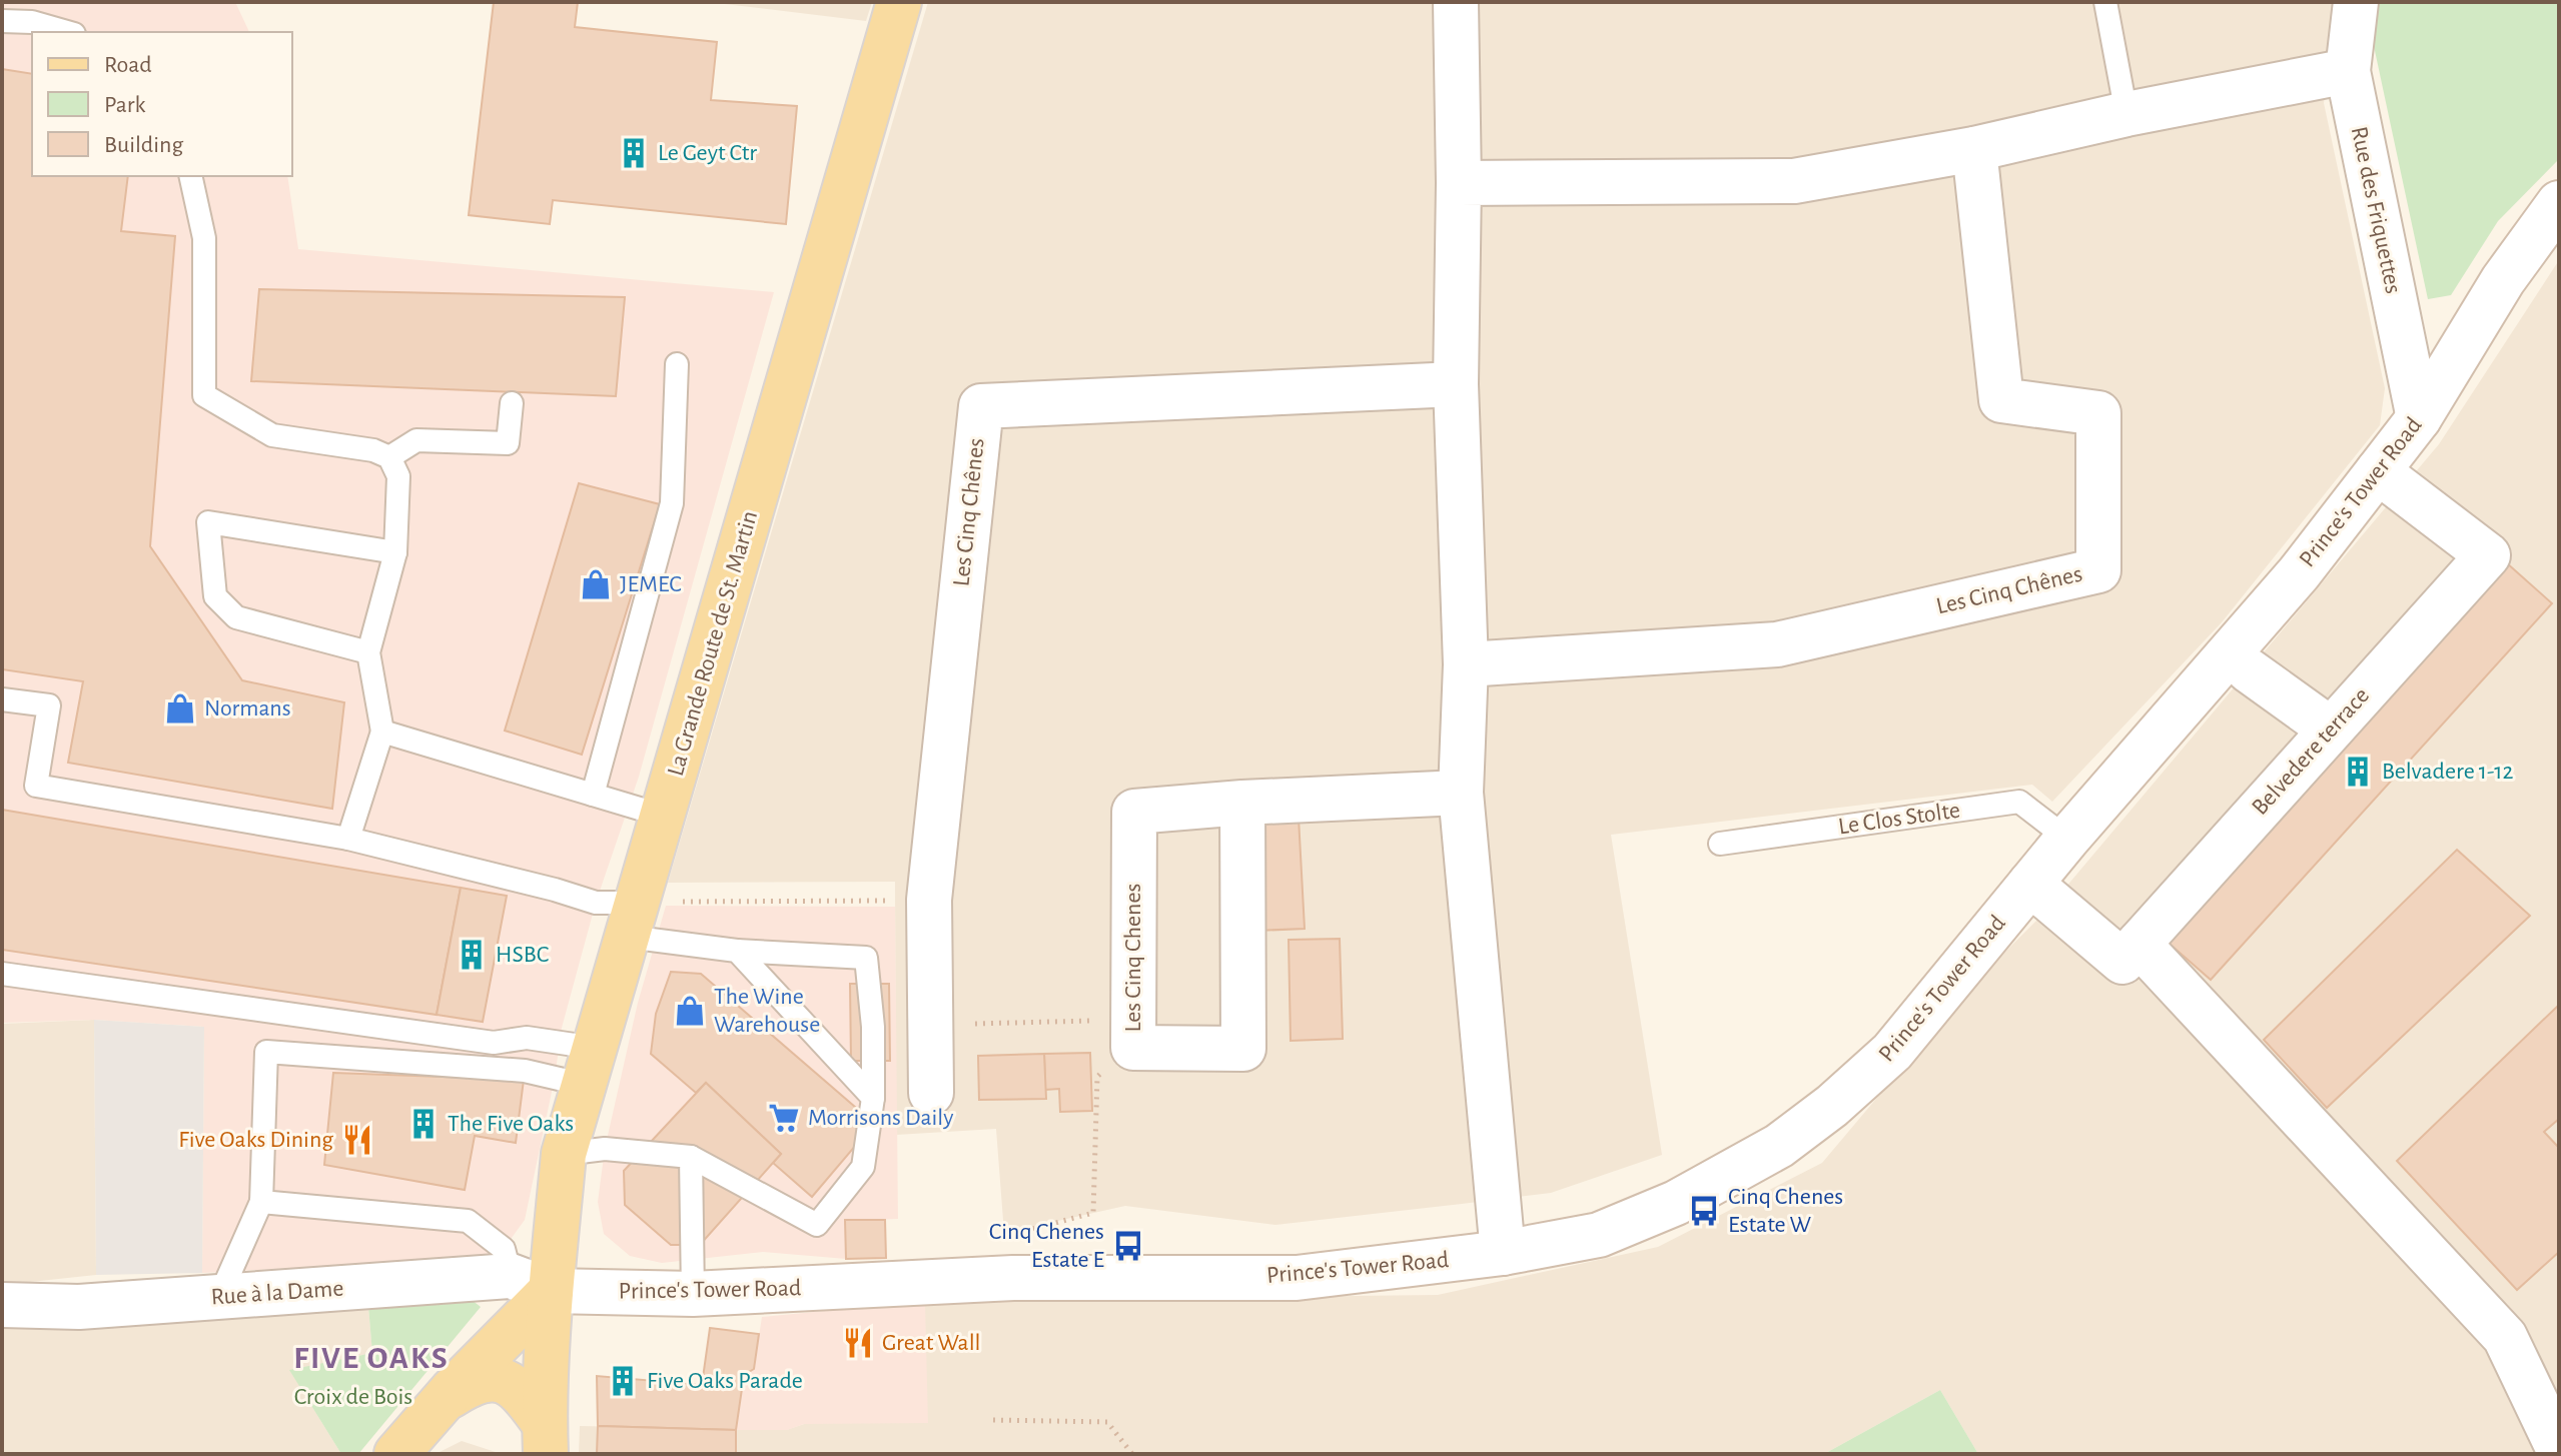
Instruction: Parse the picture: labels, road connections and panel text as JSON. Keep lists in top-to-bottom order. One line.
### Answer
{"streets":{"main road":["La Grande Route de St. Martin"],"street":["Rue des Friquettes","Prince's Tower Road","Les Cinq Chênes","Belvedere terrace","Les Cinq Chenes","Rue à la Dame"],"lane":["Le Clos Stolte"]},"crossings":[["Rue des Friquettes","Prince's Tower Road"],["Prince's Tower Road","La Grande Route de St. Martin"],["Prince's Tower Road","Belvedere terrace"],["Prince's Tower Road","Le Clos Stolte"],["Prince's Tower Road","Rue à la Dame"],["La Grande Route de St. Martin","Rue à la Dame"]],"districts":["FIVE OAKS"],"parks":["Croix de Bois"],"places":{"building":["Le Geyt Ctr","Belvadere 1-12","HSBC","The Five Oaks","Five Oaks Parade"],"shop":["JEMEC","Normans","The Wine Warehouse"],"supermarket":["Morrisons Daily"],"restaurant":["Five Oaks Dining","Great Wall"],"bus stop":["Cinq Chenes Estate W","Cinq Chenes Estate E"]},"legend":["Road","Park","Building"]}
